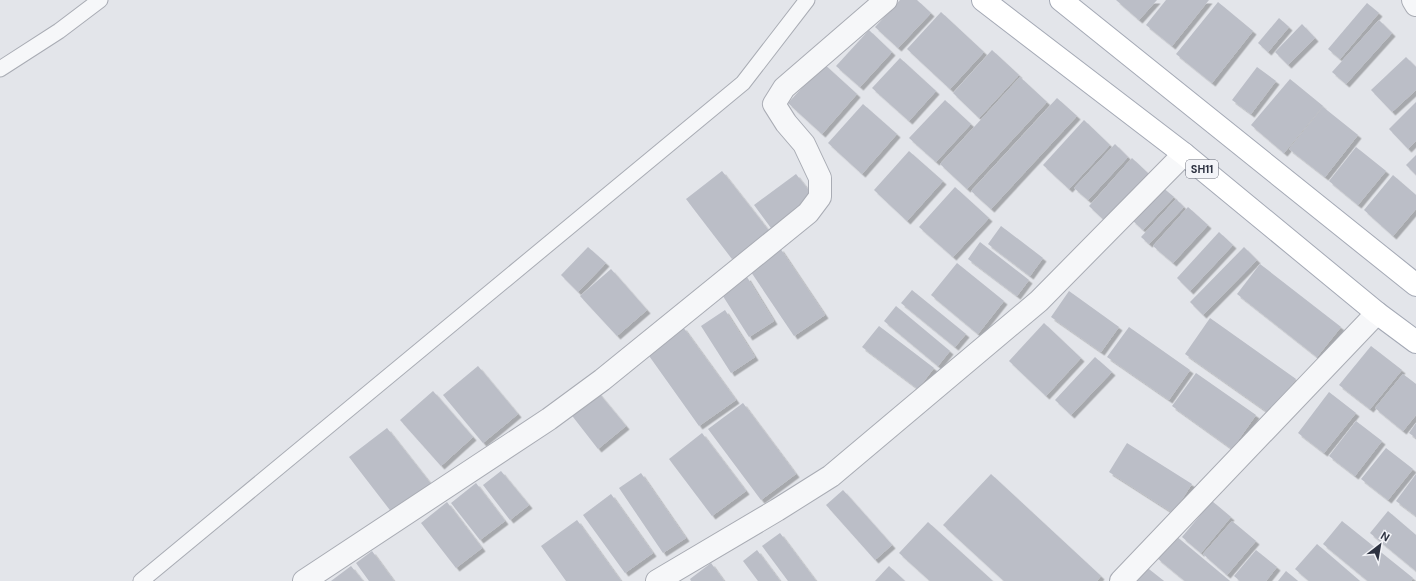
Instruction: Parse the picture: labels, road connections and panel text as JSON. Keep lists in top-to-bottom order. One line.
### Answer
{"streets":{"main road":["SH11"]},"north":"top right"}
